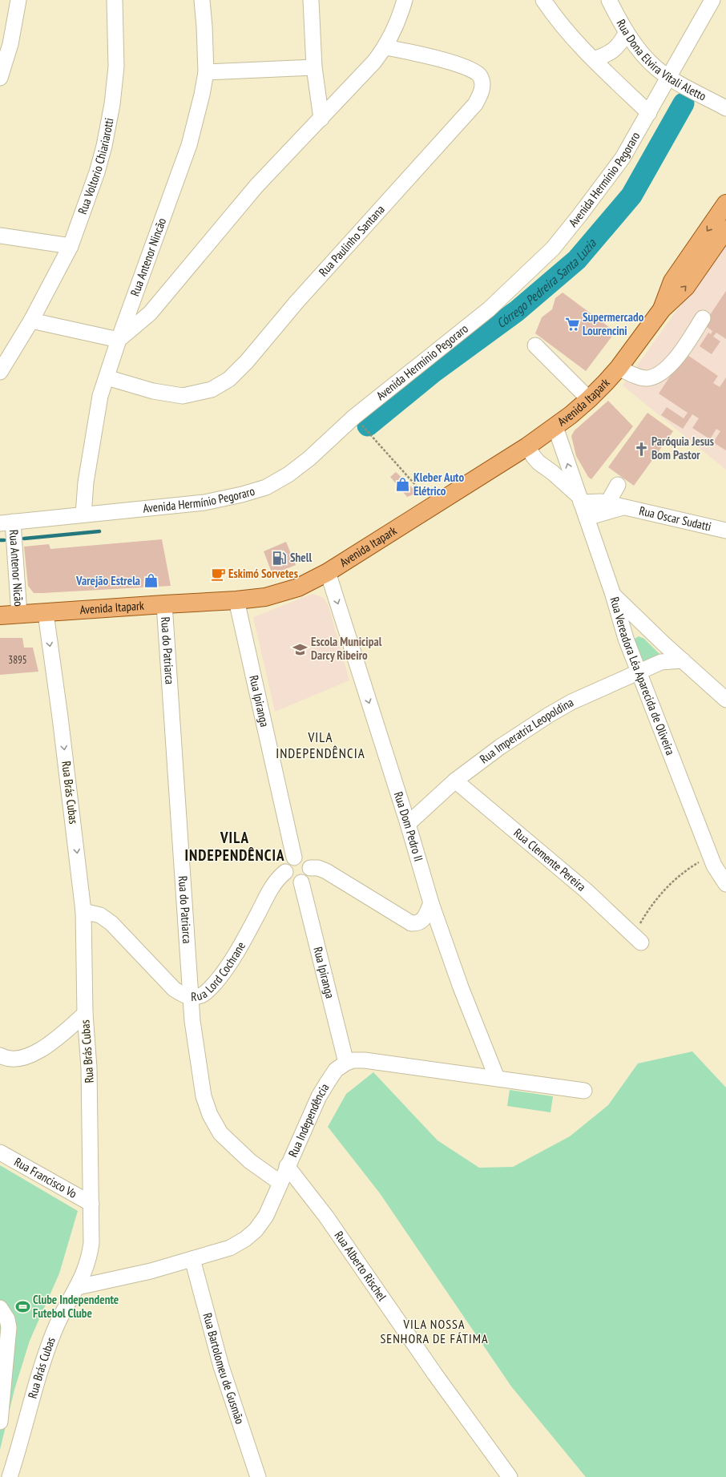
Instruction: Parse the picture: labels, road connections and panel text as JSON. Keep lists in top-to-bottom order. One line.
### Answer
{"streets":{"main road":["Avenida Itapark"],"street":["Rua Dona Elvira Vitali Aletto","Rua Voltorio Chiariarotti","Avenida Hermínio Pegoraro","Rua Paulinho Santana","Rua Antenor Nincão","Rua Oscar Sudatti","Rua Antenor Nicão","Rua do Patriarca","Rua Vereadora Léa Aparecida de Oliveira","Rua Ipiranga","Rua Imperatriz Leopoldina","Rua Brás Cubas","Rua Dom Pedro II","Rua Clemente Pereira","Rua Lord Cochrane","Rua Independência","Rua Francisco Vo","Rua Alberto Rischel","Rua Bartolomeu de Gusmão"]},"crossings":[["Rua Dona Elvira Vitali Aletto","Avenida Hermínio Pegoraro"],["Avenida Hermínio Pegoraro","Rua Antenor Nincão"],["Avenida Hermínio Pegoraro","Rua Antenor Nicão"],["Rua Paulinho Santana","Rua Antenor Nincão"],["Avenida Itapark","Rua Antenor Nicão"],["Avenida Itapark","Rua do Patriarca"],["Avenida Itapark","Rua Vereadora Léa Aparecida de Oliveira"],["Avenida Itapark","Rua Ipiranga"],["Avenida Itapark","Rua Brás Cubas"],["Avenida Itapark","Rua Dom Pedro II"],["Rua Oscar Sudatti","Rua Vereadora Léa Aparecida de Oliveira"],["Rua do Patriarca","Rua Lord Cochrane"],["Rua do Patriarca","Rua Independência"],["Rua Vereadora Léa Aparecida de Oliveira","Rua Imperatriz Leopoldina"],["Rua Ipiranga","Rua Lord Cochrane"],["Rua Ipiranga","Rua Independência"],["Rua Imperatriz Leopoldina","Rua Dom Pedro II"],["Rua Imperatriz Leopoldina","Rua Clemente Pereira"],["Rua Brás Cubas","Rua Lord Cochrane"],["Rua Brás Cubas","Rua Independência"],["Rua Brás Cubas","Rua Francisco Vo"],["Rua Independência","Rua Alberto Rischel"],["Rua Independência","Rua Bartolomeu de Gusmão"]],"one_way":["Rua Dom Pedro II"],"districts":["VILA INDEPENDÊNCIA","VILA INDEPENDÊNCIA","VILA NOSSA SENHORA DE FÁTIMA"],"water":["Córrego Pedreira Santa Luzia"],"places":{"supermarket":["Supermercado Lourencini"],"church":["Paróquia Jesus Bom Pastor"],"shop":["Kleber Auto Elétrico","Varejão Estrela"],"fuel station":["Shell"],"cafe":["Eskimó Sorvetes"],"school or university":["Escola Municipal Darcy Ribeiro"],"sports":["Clube Independente Futebol Clube"]},"house_numbers":["3895"]}
